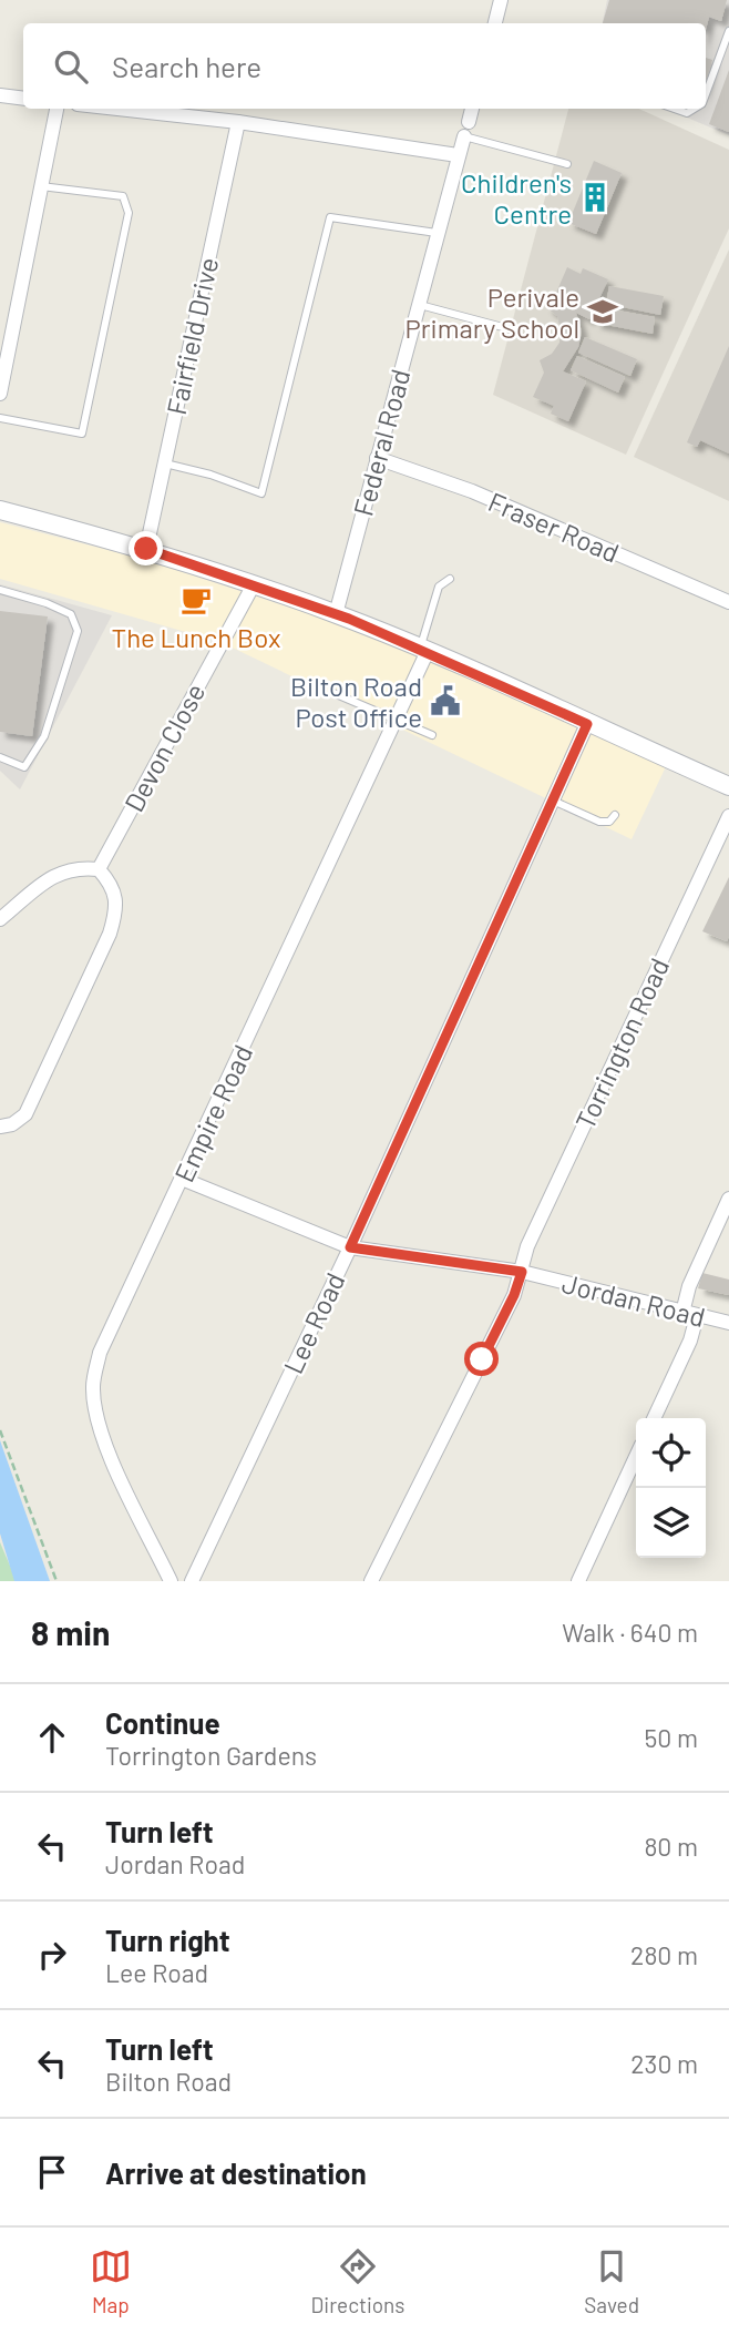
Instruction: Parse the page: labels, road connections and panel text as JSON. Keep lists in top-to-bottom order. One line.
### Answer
{"streets":{"street":["Fairfield Drive","Federal Road","Fraser Road","Devon Close","Torrington Road","Empire Road","Jordan Road","Lee Road"]},"crossings":[["Federal Road","Fraser Road"],["Torrington Road","Jordan Road"],["Empire Road","Jordan Road"],["Jordan Road","Lee Road"]],"places":{"building":["Children's Centre"],"school or university":["Perivale Primary School"],"cafe":["The Lunch Box"],"public building":["Bilton Road Post Office"]},"page":{"search":"Search here","heading":["8 min","Walk · 640 m"],"list":[["Continue","Torrington Gardens","50 m"],["Turn left","Jordan Road","80 m"],["Turn right","Lee Road","280 m"],["Turn left","Bilton Road","230 m"],"Arrive at destination"],"nav":["Map","Directions","Saved"]}}
